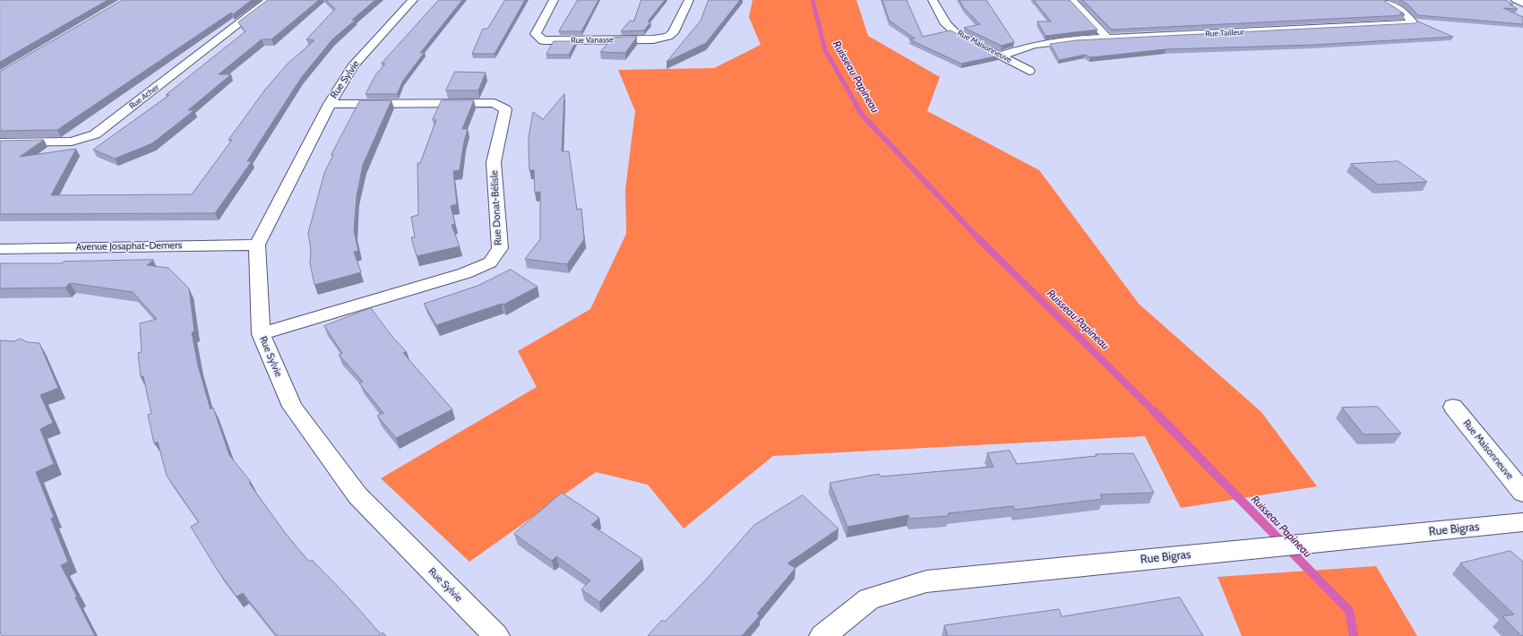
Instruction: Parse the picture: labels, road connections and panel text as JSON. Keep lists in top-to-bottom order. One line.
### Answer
{"streets":{"street":["Rue Tailleur","Rue Vanasse","Rue Maisonneuve","Rue Sylvie","Rue Acher","Rue Donat-Bélisle","Avenue Josaphat-Demers","Rue Bigras"]},"crossings":[["Rue Tailleur","Rue Maisonneuve"],["Rue Sylvie","Rue Donat-Bélisle"],["Rue Sylvie","Avenue Josaphat-Demers"]],"water":["Ruisseau Papineau"]}
